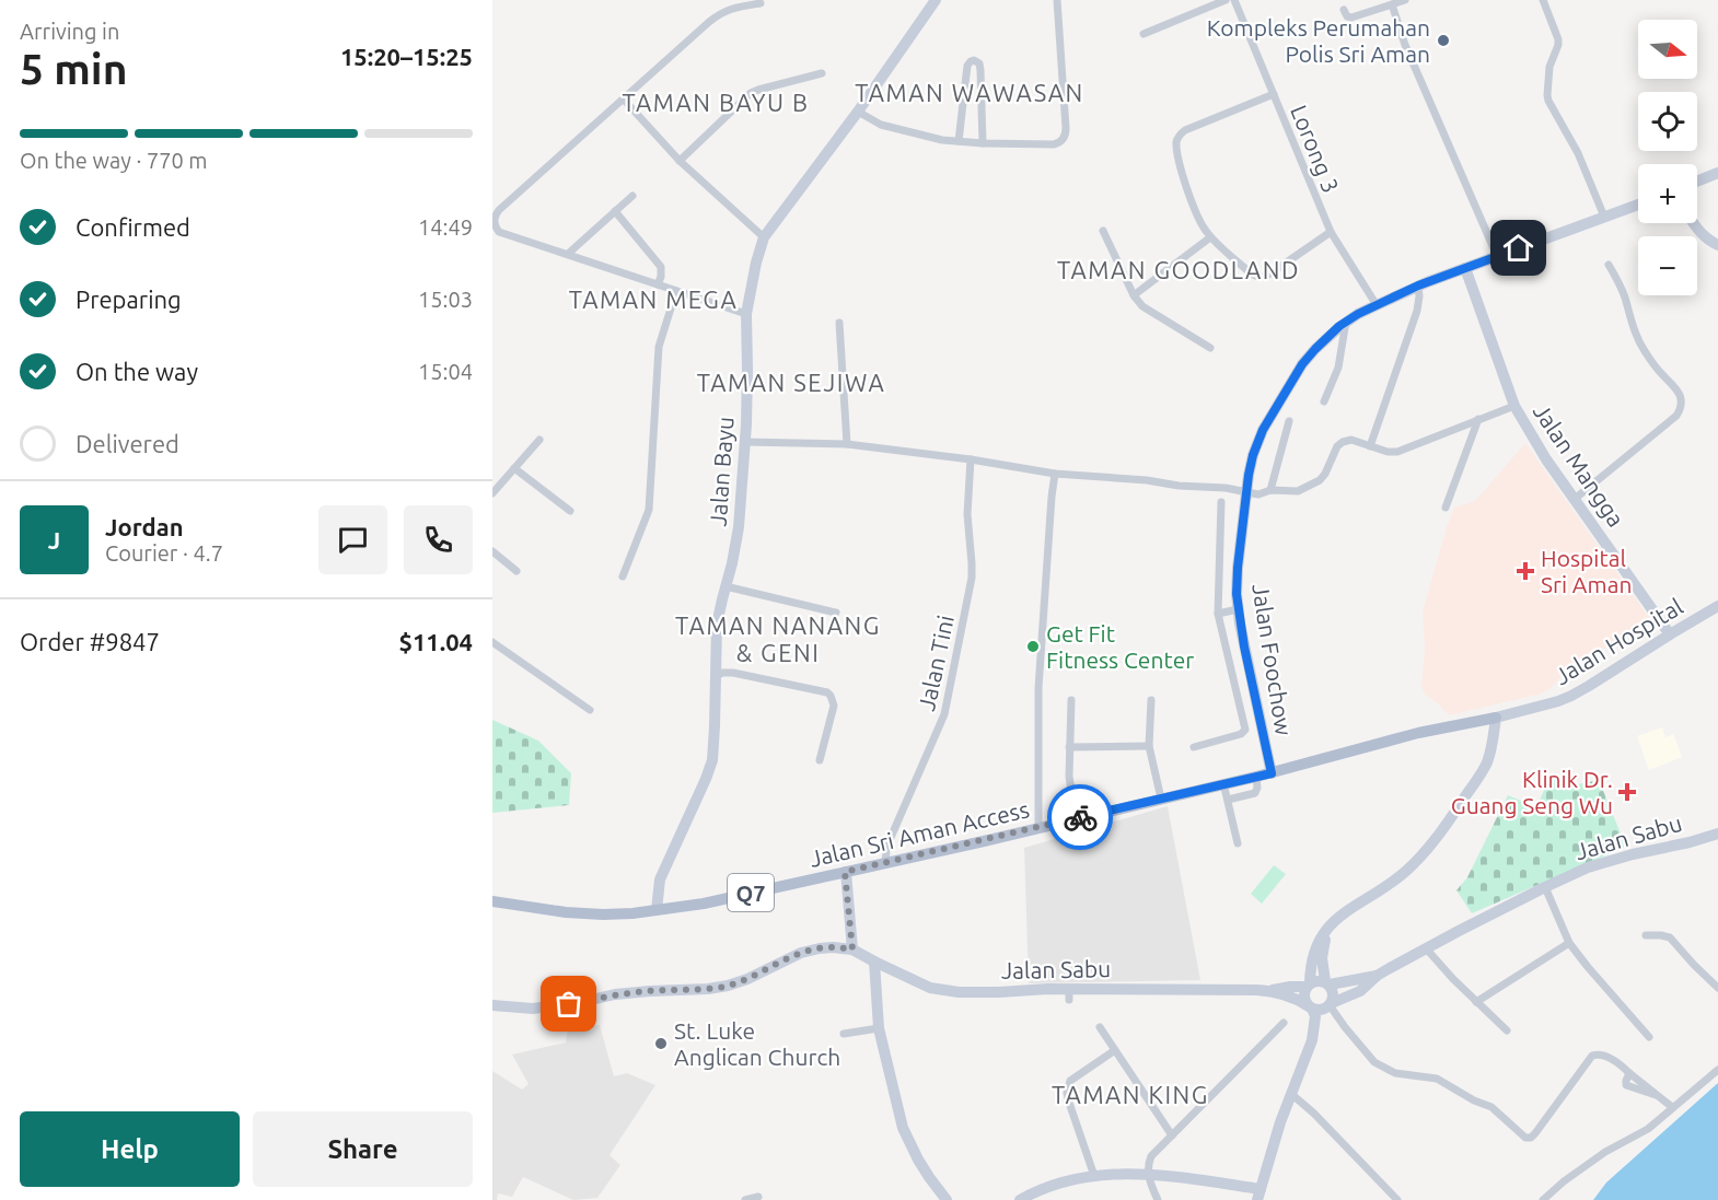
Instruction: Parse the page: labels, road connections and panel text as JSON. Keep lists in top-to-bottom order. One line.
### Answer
{"streets":{"main road":["Jalan Sri Aman Access","Q7"],"street":["Lorong 3","Jalan Mangga","Jalan Bayu","Jalan Hospital","Jalan Foochow","Jalan Tini","Jalan Sabu"]},"crossings":[["Lorong 3","Jalan Foochow"],["Jalan Mangga","Jalan Hospital"],["Jalan Mangga","Jalan Foochow"],["Jalan Bayu","Jalan Sri Aman Access"],["Jalan Bayu","Q7"],["Jalan Hospital","Jalan Sri Aman Access"],["Jalan Foochow","Jalan Sri Aman Access"],["Jalan Tini","Jalan Sri Aman Access"],["Jalan Sri Aman Access","Q7"]],"districts":["TAMAN WAWASAN","TAMAN BAYU B","TAMAN GOODLAND","TAMAN MEGA","TAMAN SEJIWA","TAMAN NANANG & GENI","TAMAN KING"],"places":{"other":["Kompleks Perumahan Polis Sri Aman","Get Fit Fitness Center","St. Luke Anglican Church"],"health":["Hospital Sri Aman","Klinik Dr. Guang Seng Wu"]},"north":"right","page":{"heading":["5 min","Arriving in","15:20–15:25"],"panel":["Jordan","Courier · 4.7","Order #9847","$11.04"],"map_buttons":["+","−"],"bar":"On the way · 770 m","list":[["Confirmed","14:49"],["Preparing","15:03"],["On the way","15:04"],"Delivered"],"round":"J","buttons":["Help","Share"]}}
